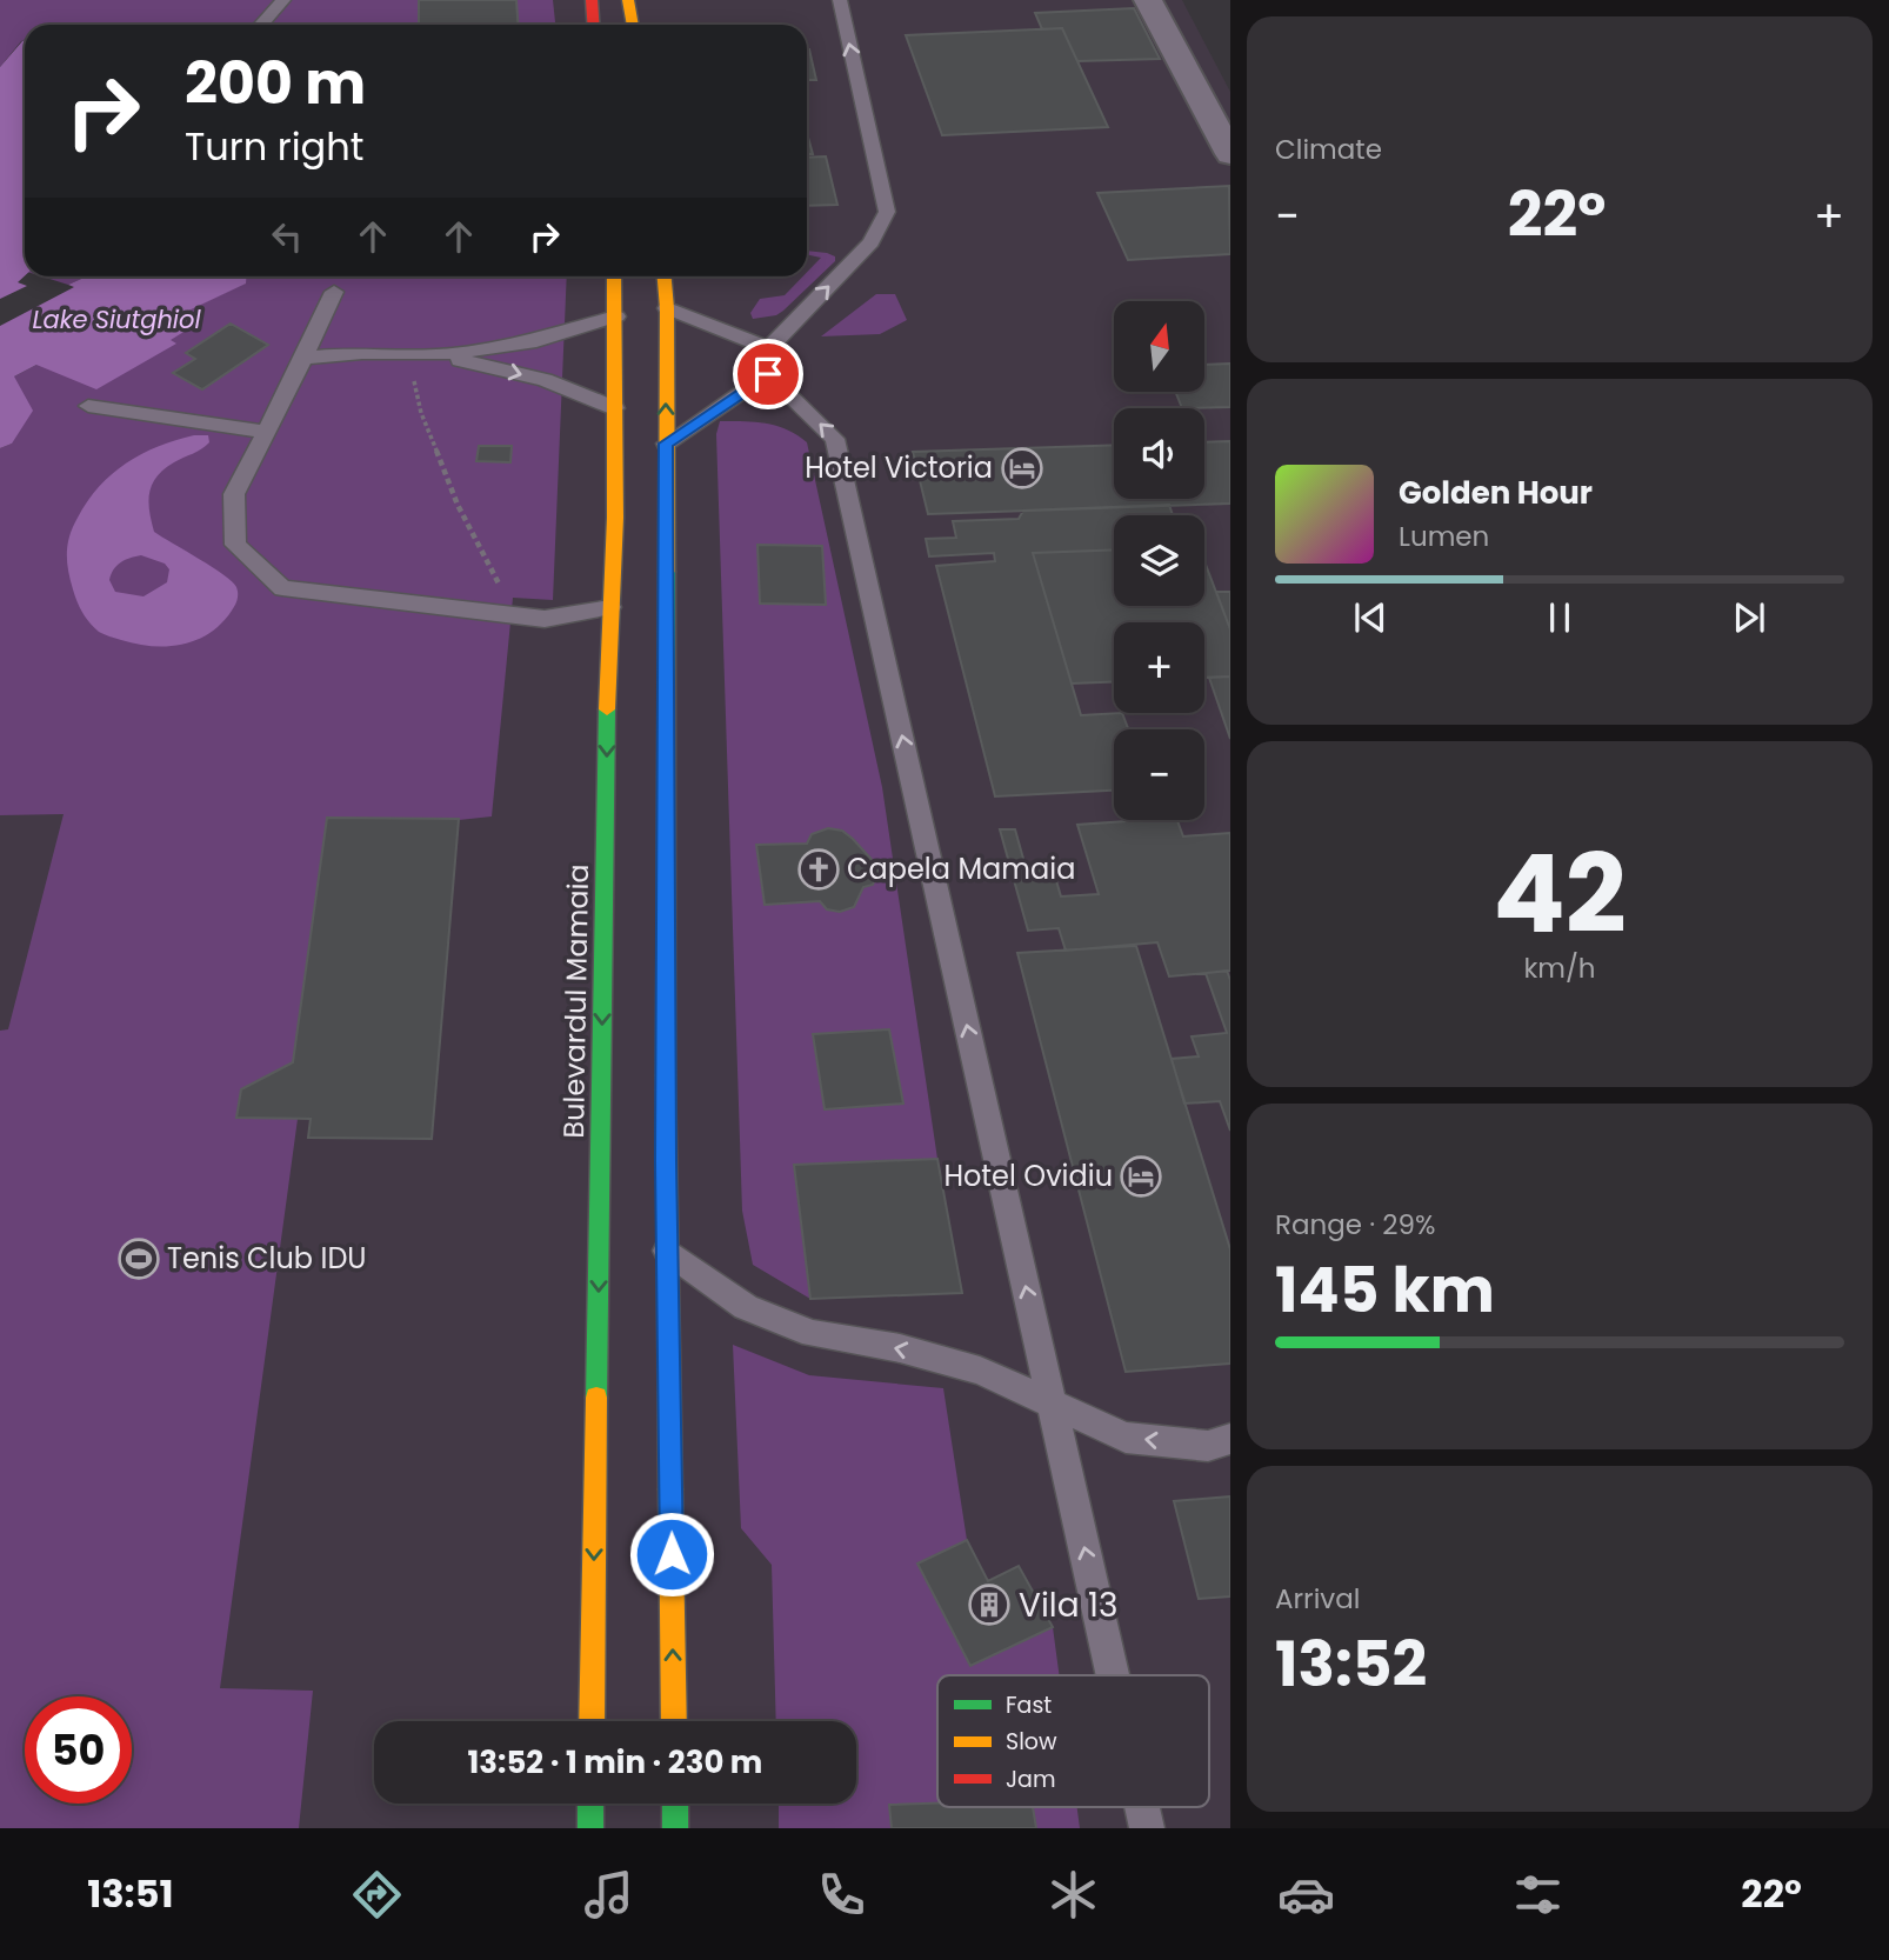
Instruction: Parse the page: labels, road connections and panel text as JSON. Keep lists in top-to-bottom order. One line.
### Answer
{"streets":{"main road":["Bulevardul Mamaia"]},"water":["Lake Siutghiol"],"places":{"hotel":["Hotel Victoria","Hotel Ovidiu"],"church":["Capela Mamaia"],"sports":["Tenis Club IDU"],"building":["Vila 13"]},"legend":["Fast","Slow","Jam"],"north":"top","page":{"tile":["Climate",["42","km/h"],["Range · 29%","145 km"],["Arrival","13:52"]],"turn":["200 m","Turn right"],"heat":["−","22°","+"],"map_buttons":["+","−"],"song":["Golden Hour","Lumen"],"limit":"50","trip":"13:52 · 1 min · 230 m","tabs":["13:51","22°"]}}
